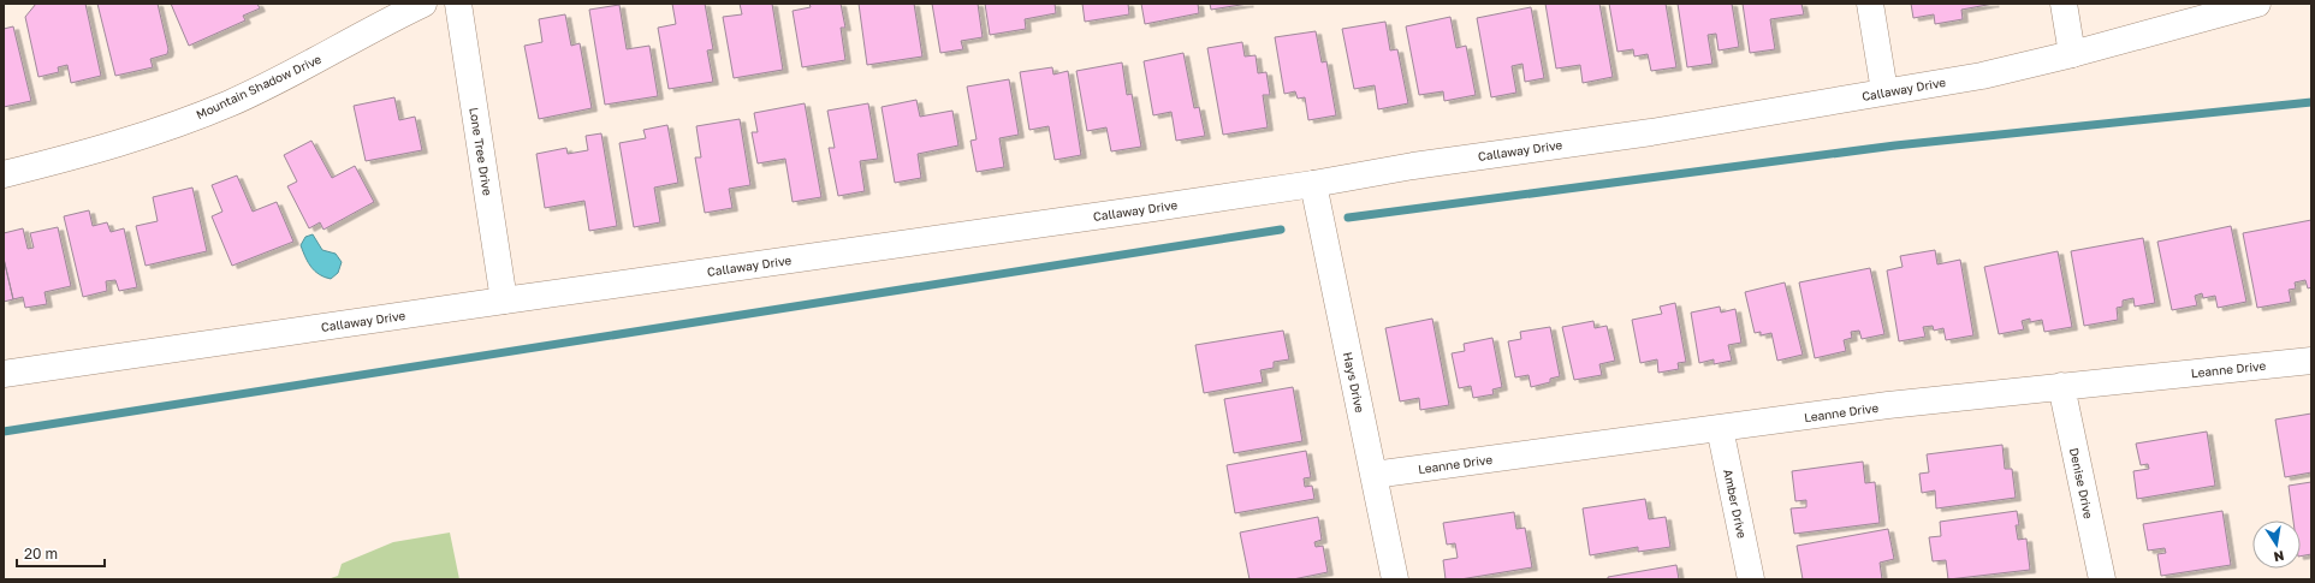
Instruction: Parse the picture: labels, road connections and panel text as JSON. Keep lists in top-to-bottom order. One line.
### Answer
{"streets":{"street":["Mountain Shadow Drive","Callaway Drive","Lone Tree Drive","Leanne Drive","Hays Drive","Denise Drive","Amber Drive"]},"crossings":[["Callaway Drive","Lone Tree Drive"],["Callaway Drive","Hays Drive"],["Leanne Drive","Hays Drive"],["Leanne Drive","Denise Drive"],["Leanne Drive","Amber Drive"]],"scale_bar":"20 m","north":"bottom"}
